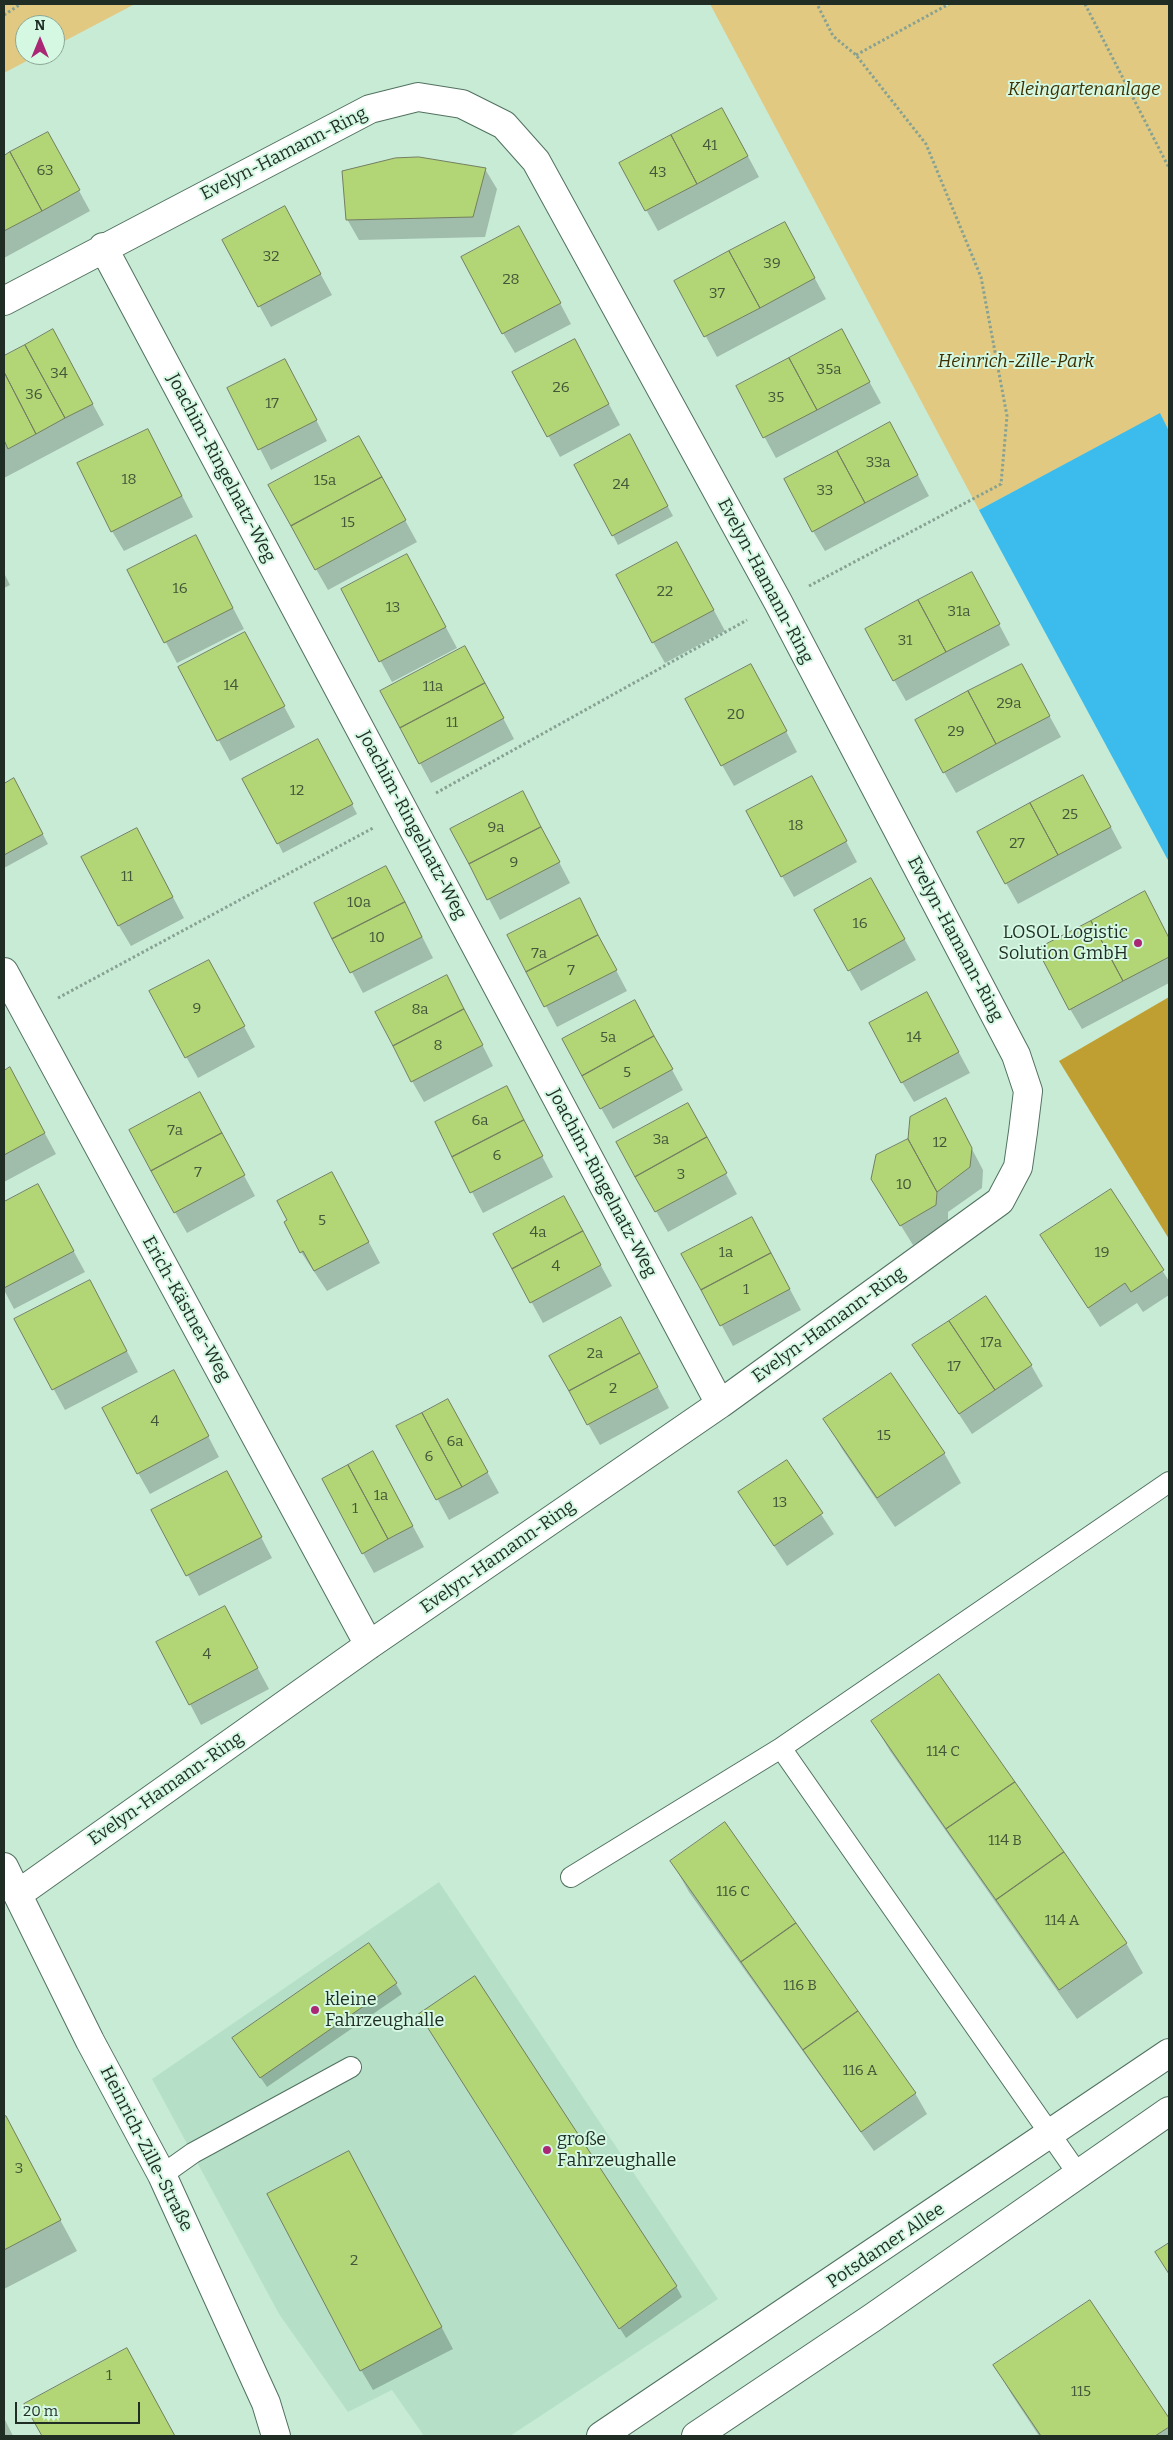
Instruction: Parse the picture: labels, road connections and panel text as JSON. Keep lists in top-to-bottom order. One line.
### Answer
{"streets":{"street":["Evelyn-Hamann-Ring","Joachim-Ringelnatz-Weg","Erich-Kästner-Weg","Heinrich-Zille-Straße","Potsdamer Allee"]},"crossings":[["Evelyn-Hamann-Ring","Joachim-Ringelnatz-Weg"],["Evelyn-Hamann-Ring","Erich-Kästner-Weg"],["Evelyn-Hamann-Ring","Heinrich-Zille-Straße"]],"parks":["Kleingartenanlage","Heinrich-Zille-Park"],"places":["LOSOL Logistic Solution GmbH","kleine Fahrzeughalle","große Fahrzeughalle"],"house_numbers":["41","63","43","32","39","28","37","35a","34","26","36","35","17","33a","18","15a","24","33","15","16","22","13","31a","31","14","11a","29a","20","11","29","12","25","18","9a","27","9","11","10a","16","10","7a","7","9","8a","5a","14","8","5","6a","7a","3a","12","6","7","3","10","5","4a","1a","19","4","1","17a","2a","17","2","4","15","6a","6","1a","13","1","4","114 C","114 B","116 C","114 A","116 B","116 A","3","2","1","115"],"scale_bar":"20 m","north":"top"}
